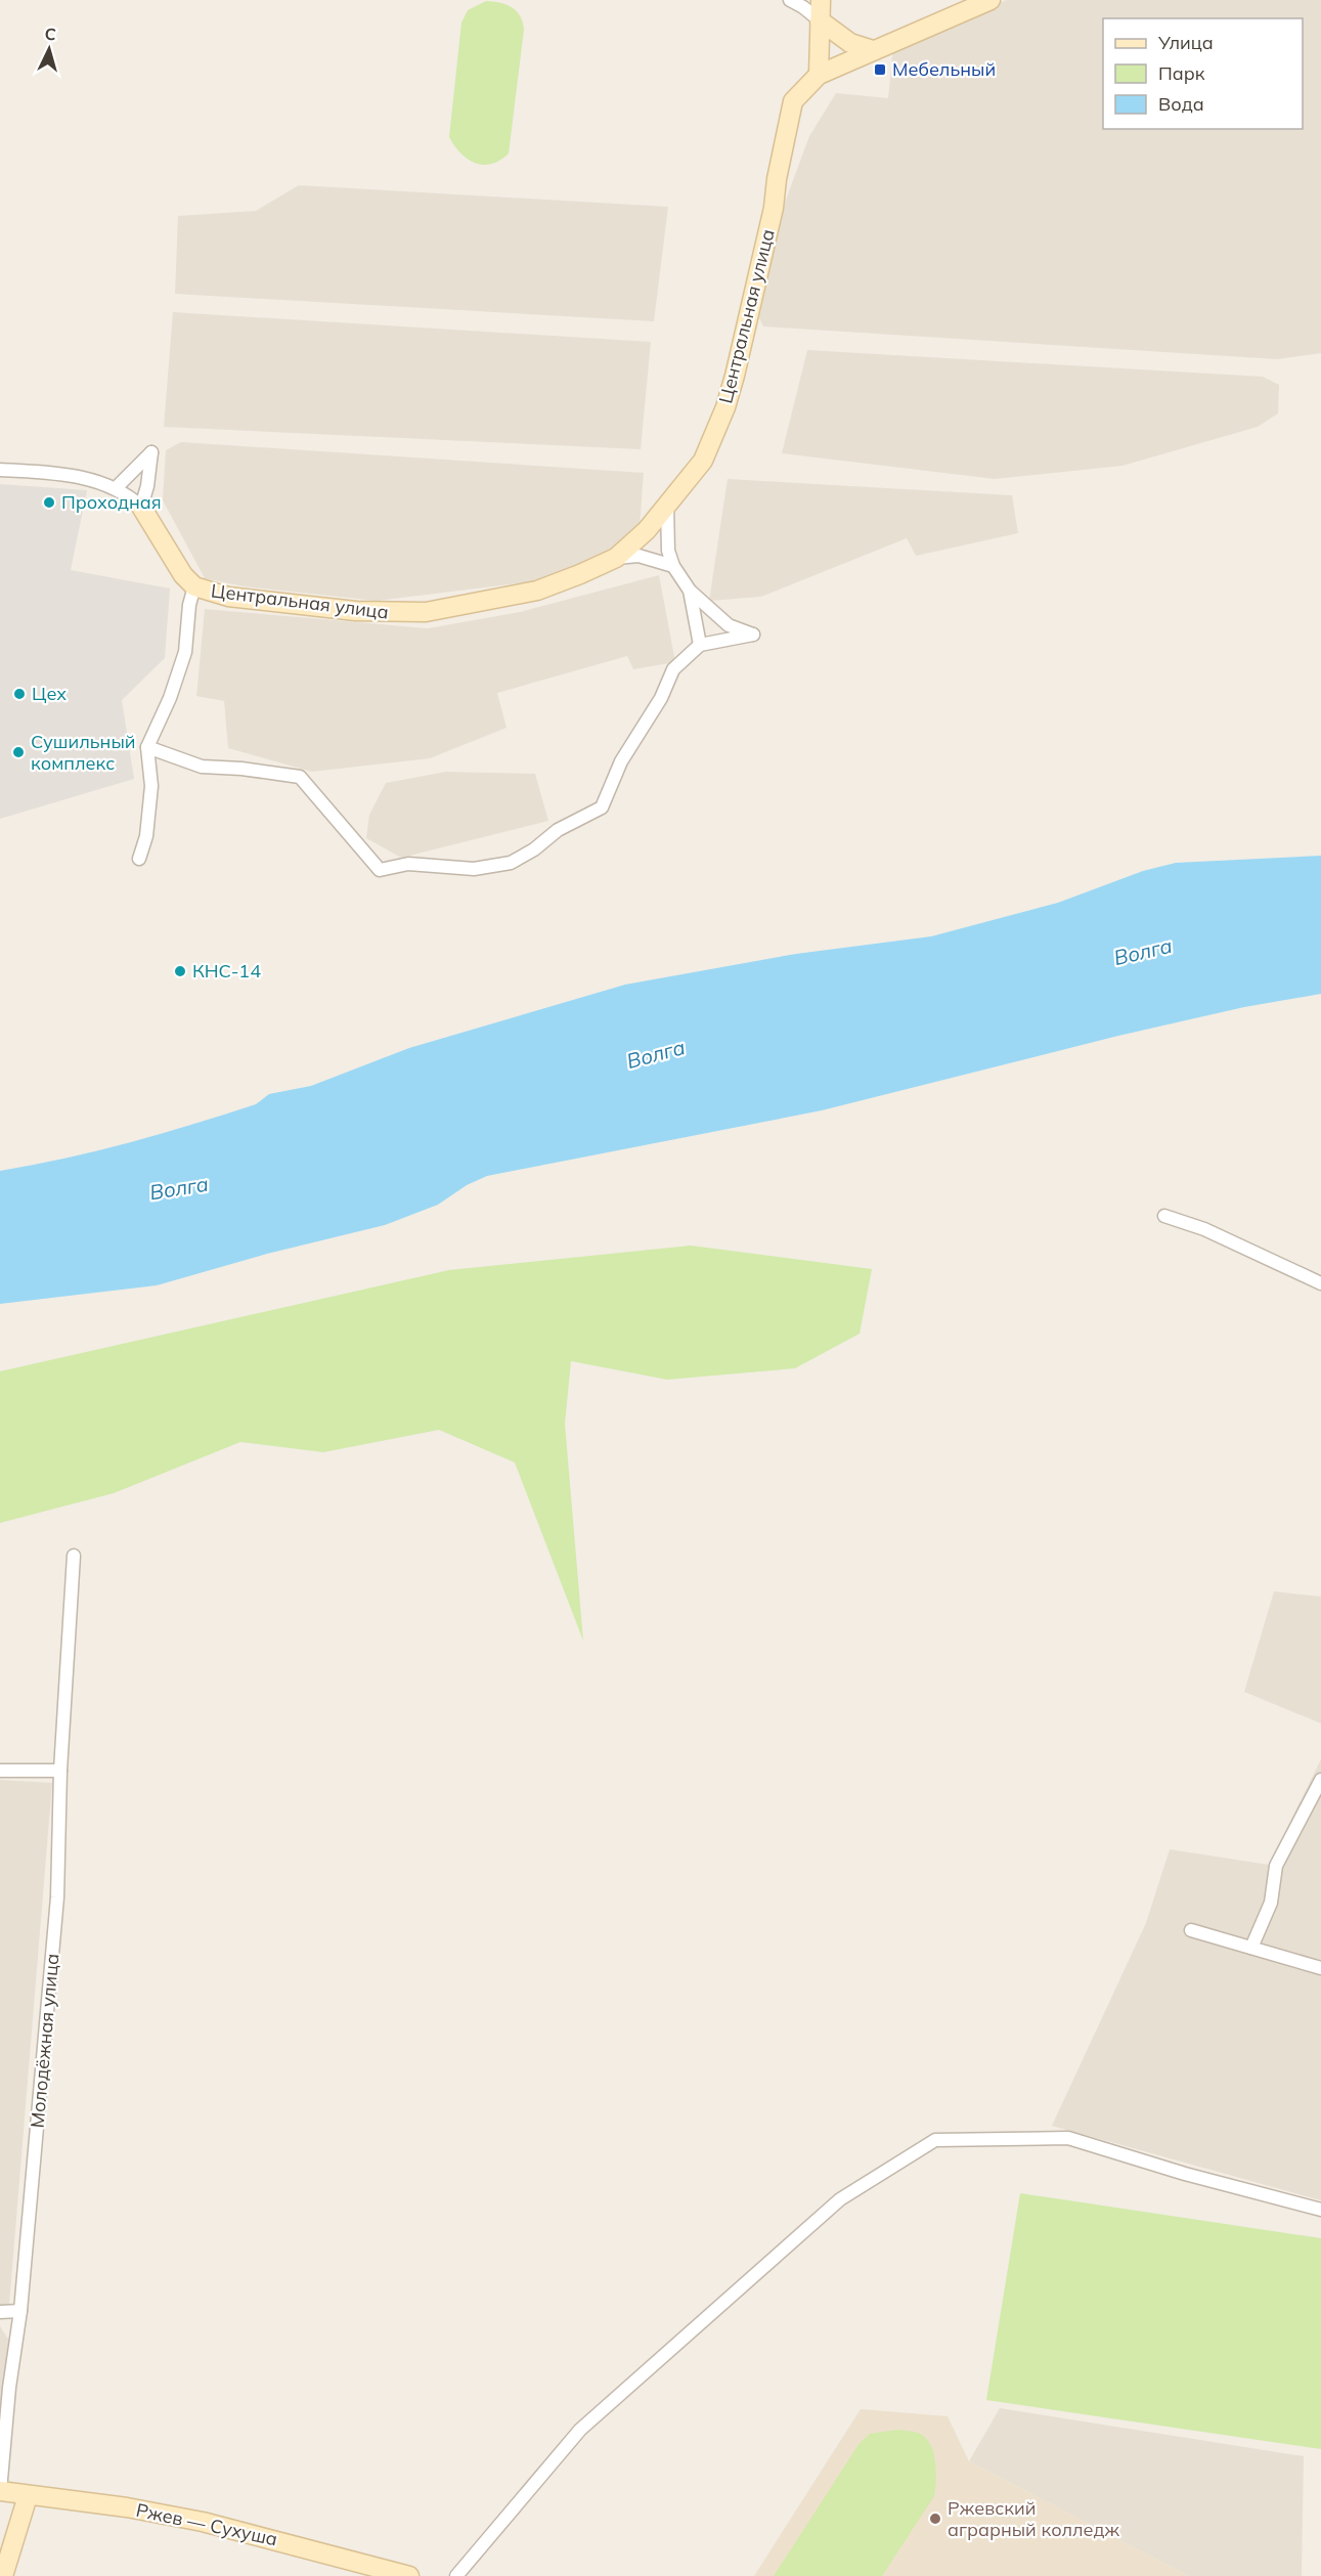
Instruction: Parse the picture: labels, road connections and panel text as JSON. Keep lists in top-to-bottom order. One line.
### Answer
{"streets":{"street":["Центральная улица","Молодёжная улица","Ржев — Сухуша"]},"crossings":[["Молодёжная улица","Ржев — Сухуша"]],"water":["Волга"],"places":{"transit":["Мебельный"],"other":["Проходная","Цех","Сушильный комплекс","КНС-14","Ржевский аграрный колледж"]},"legend":["Улица","Парк","Вода"],"north":"top"}
